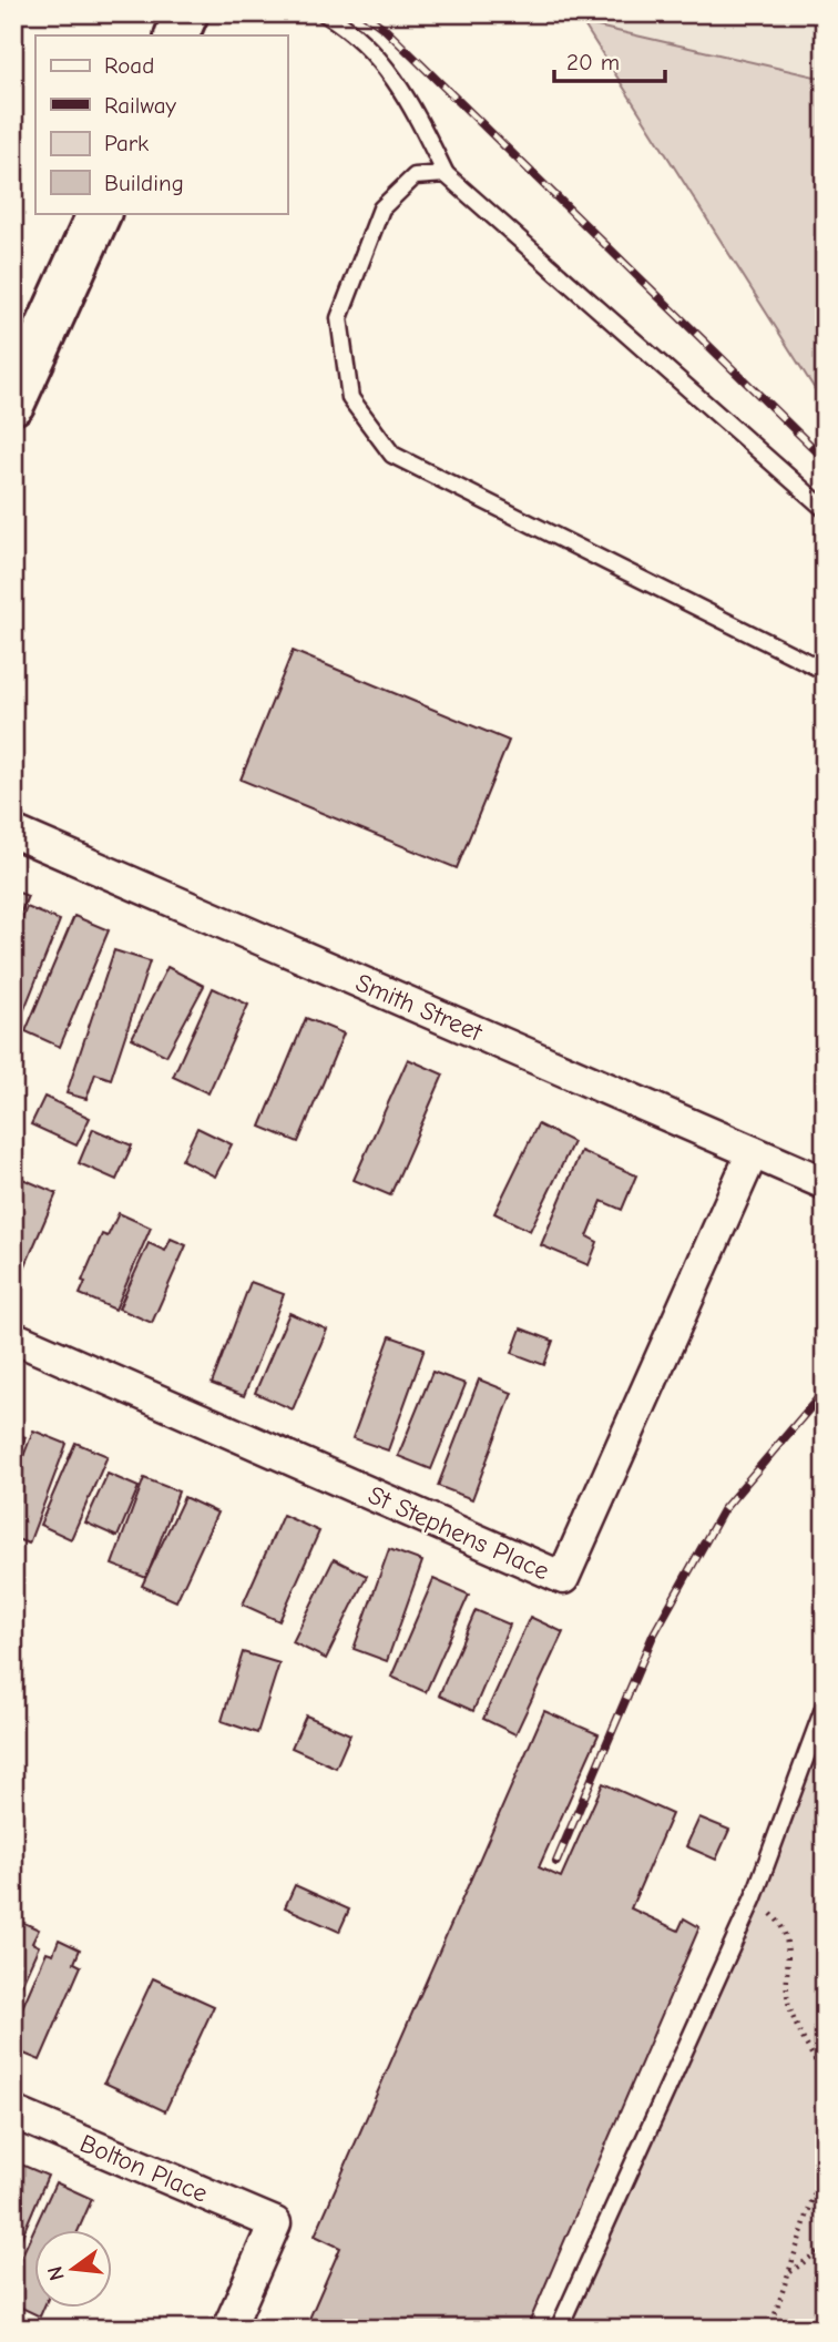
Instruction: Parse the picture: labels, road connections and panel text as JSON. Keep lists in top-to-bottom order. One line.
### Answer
{"streets":{"street":["Smith Street","St Stephens Place","Bolton Place"]},"crossings":[["Smith Street","St Stephens Place"]],"legend":["Road","Railway","Park","Building"],"scale_bar":"20 m","north":"left"}
